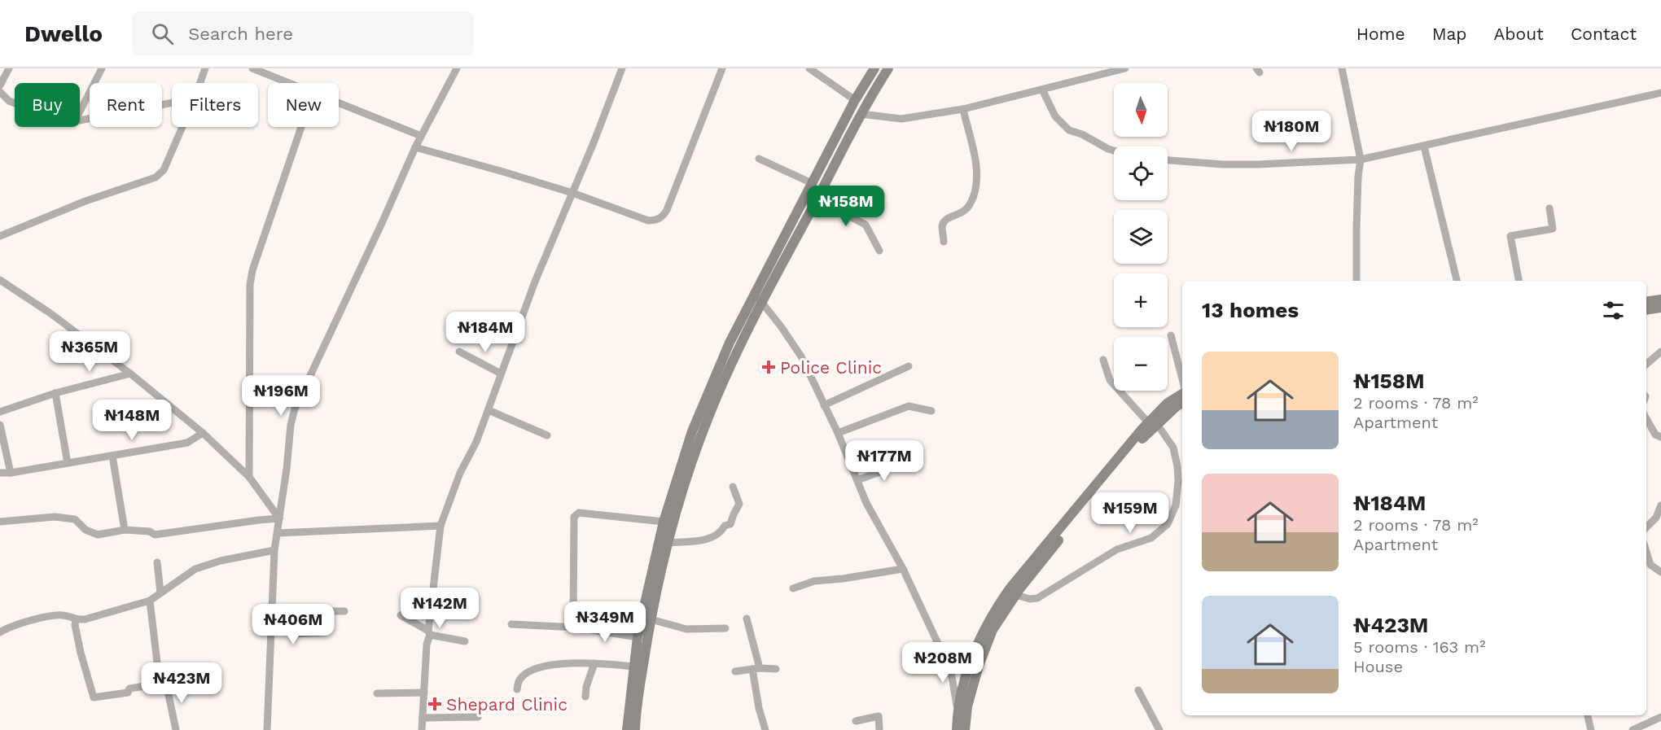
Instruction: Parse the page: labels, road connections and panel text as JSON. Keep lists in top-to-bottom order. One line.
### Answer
{"places":{"health":["Police Clinic","Shepard Clinic"]},"north":"bottom","page":{"header":"Dwello","search":"Search here","nav":["Home","Map","About","Contact"],"map_buttons":["+","−"],"chip":["Buy","Rent","Filters","New"],"price":["₦180M","₦158M","₦184M","₦365M","₦196M","₦148M","₦177M","₦159M","₦142M","₦349M","₦406M","₦208M","₦423M"],"heading":"13 homes","list":[{"name":"₦158M","note":"2 rooms · 78 m² · Apartment"},{"name":"₦184M","note":"2 rooms · 78 m² · Apartment"},{"name":"₦423M","note":"5 rooms · 163 m² · House"}]}}
